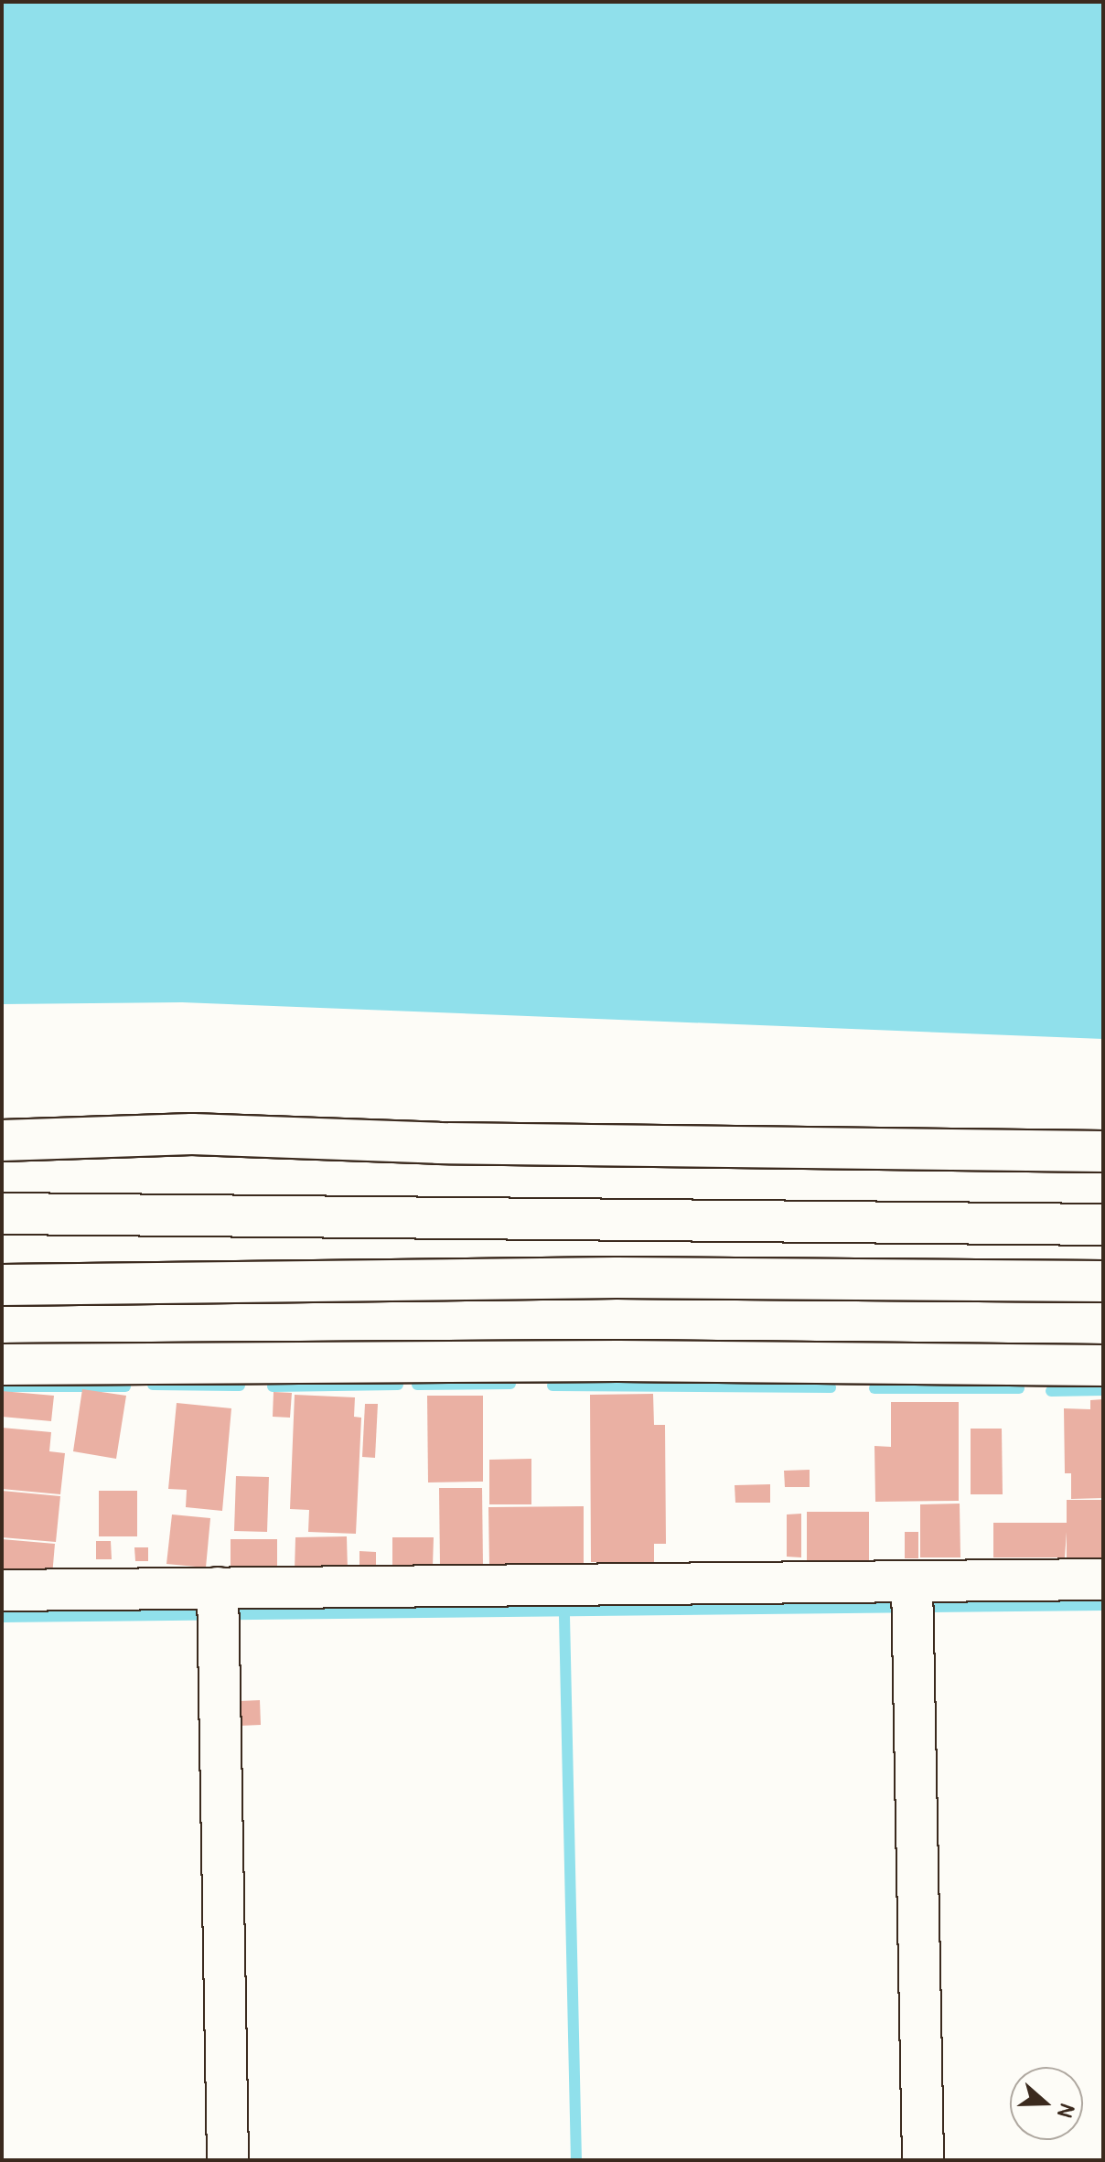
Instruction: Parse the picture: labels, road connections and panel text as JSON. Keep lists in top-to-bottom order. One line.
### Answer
{"north":"right"}
